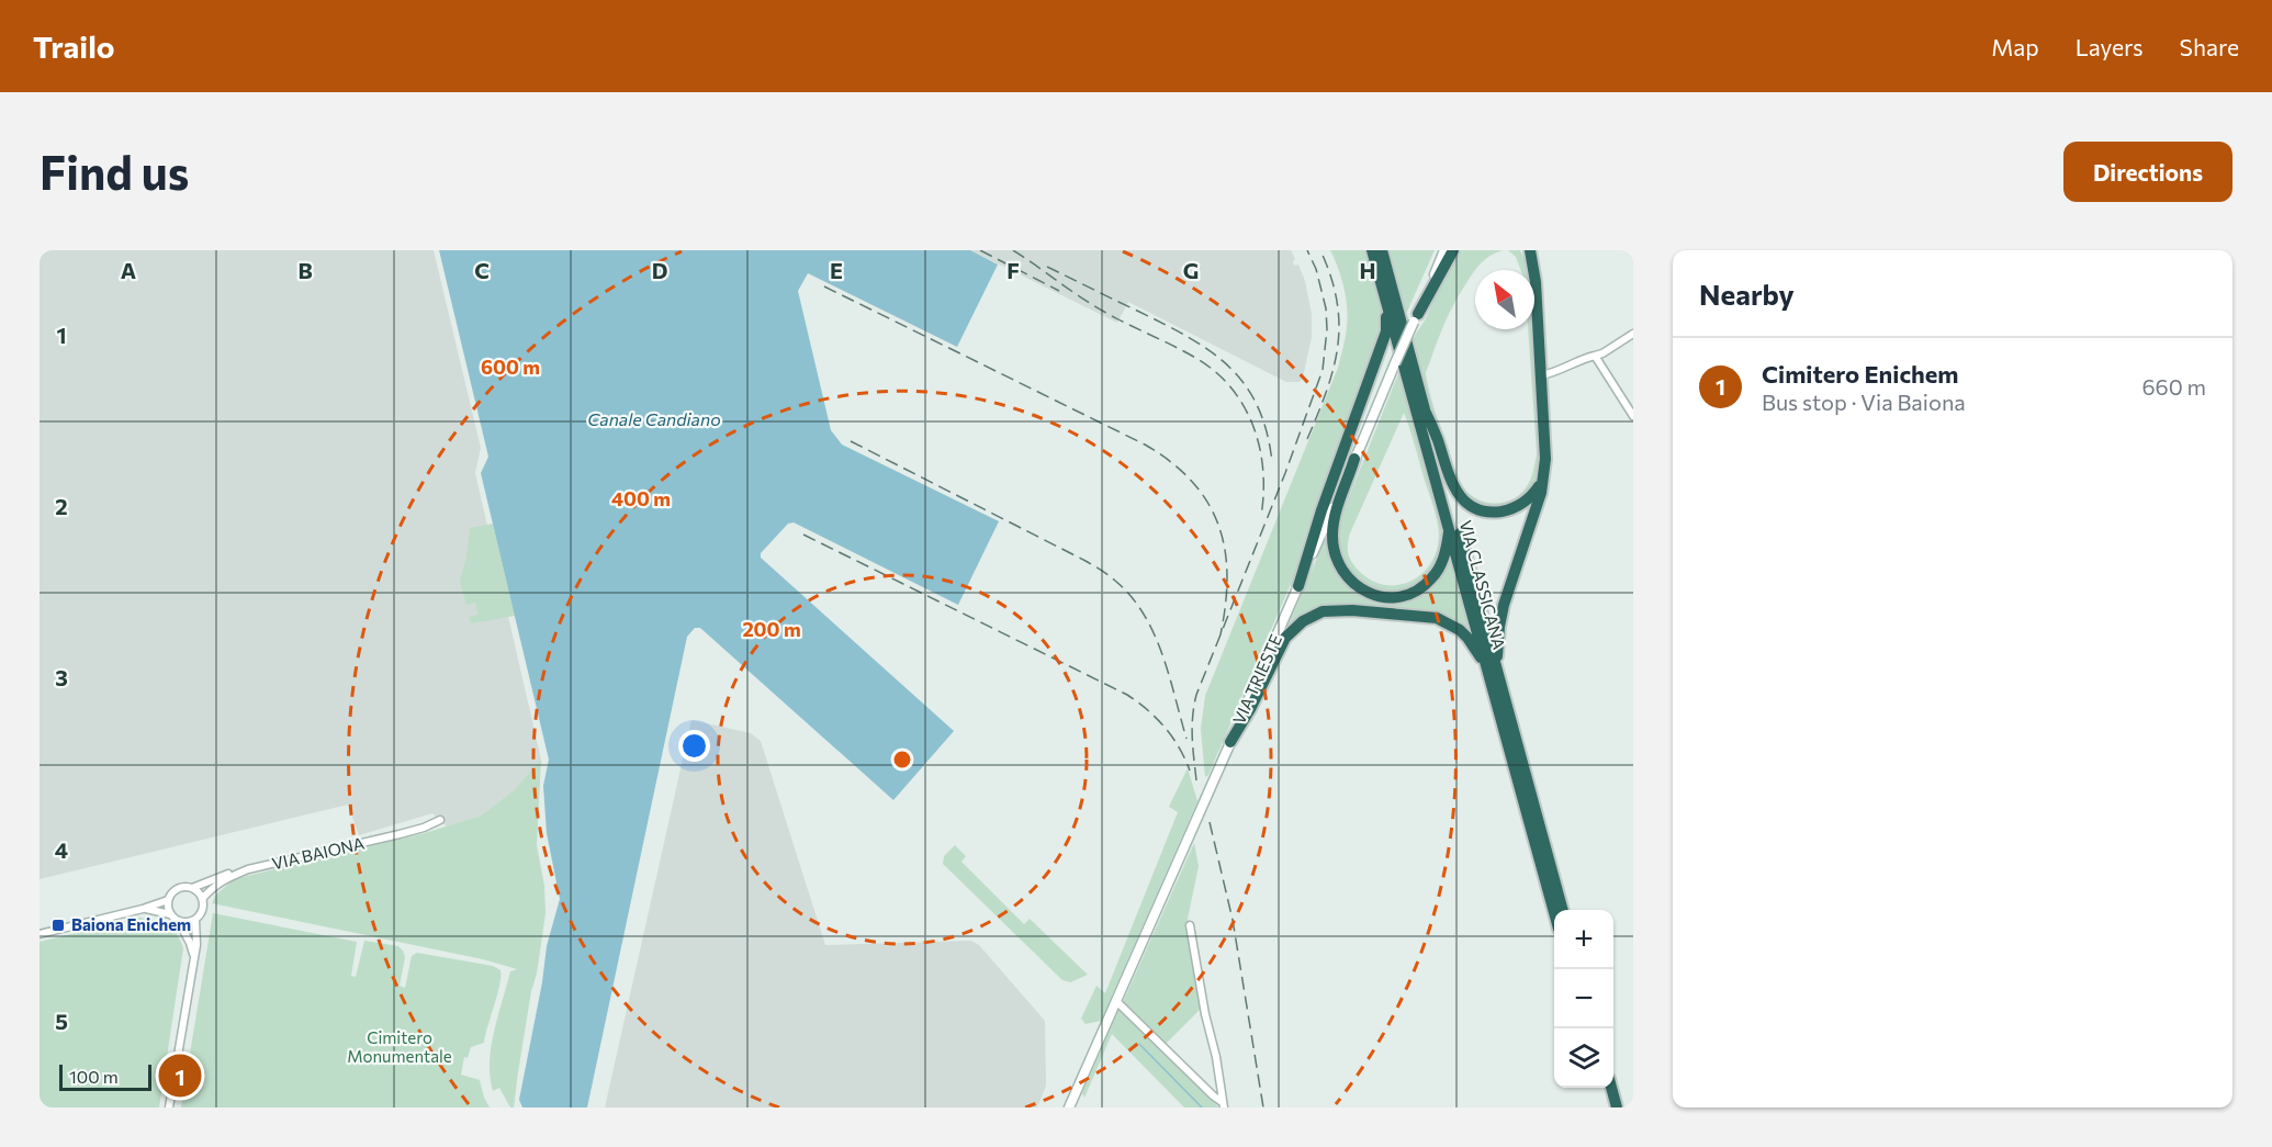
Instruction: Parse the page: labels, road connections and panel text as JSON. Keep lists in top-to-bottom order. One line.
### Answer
{"streets":{"highway":["VIA CLASSICANA"],"main road":["VIA TRIESTE"],"street":["VIA BAIONA"]},"water":["Canale Candiano"],"parks":["Cimitero Monumentale"],"places":{"transit":["Baiona Enichem"]},"scale_bar":"100 m","north":"top left","page":{"header":"Trailo","nav":["Map","Layers","Share"],"buttons":"Directions","title":"Find us","heading":"Nearby","list":[{"mark":"1","name":"Cimitero Enichem","note":"Bus stop · Via Baiona","value":"660 m"}],"map_buttons":["+","−"],"pins":"1","scale":"100 m"},"grid":{"columns":["A","B","C","D","E","F","G","H"],"rows":["1","2","3","4","5"]},"rings":["600 m","400 m","200 m"]}
